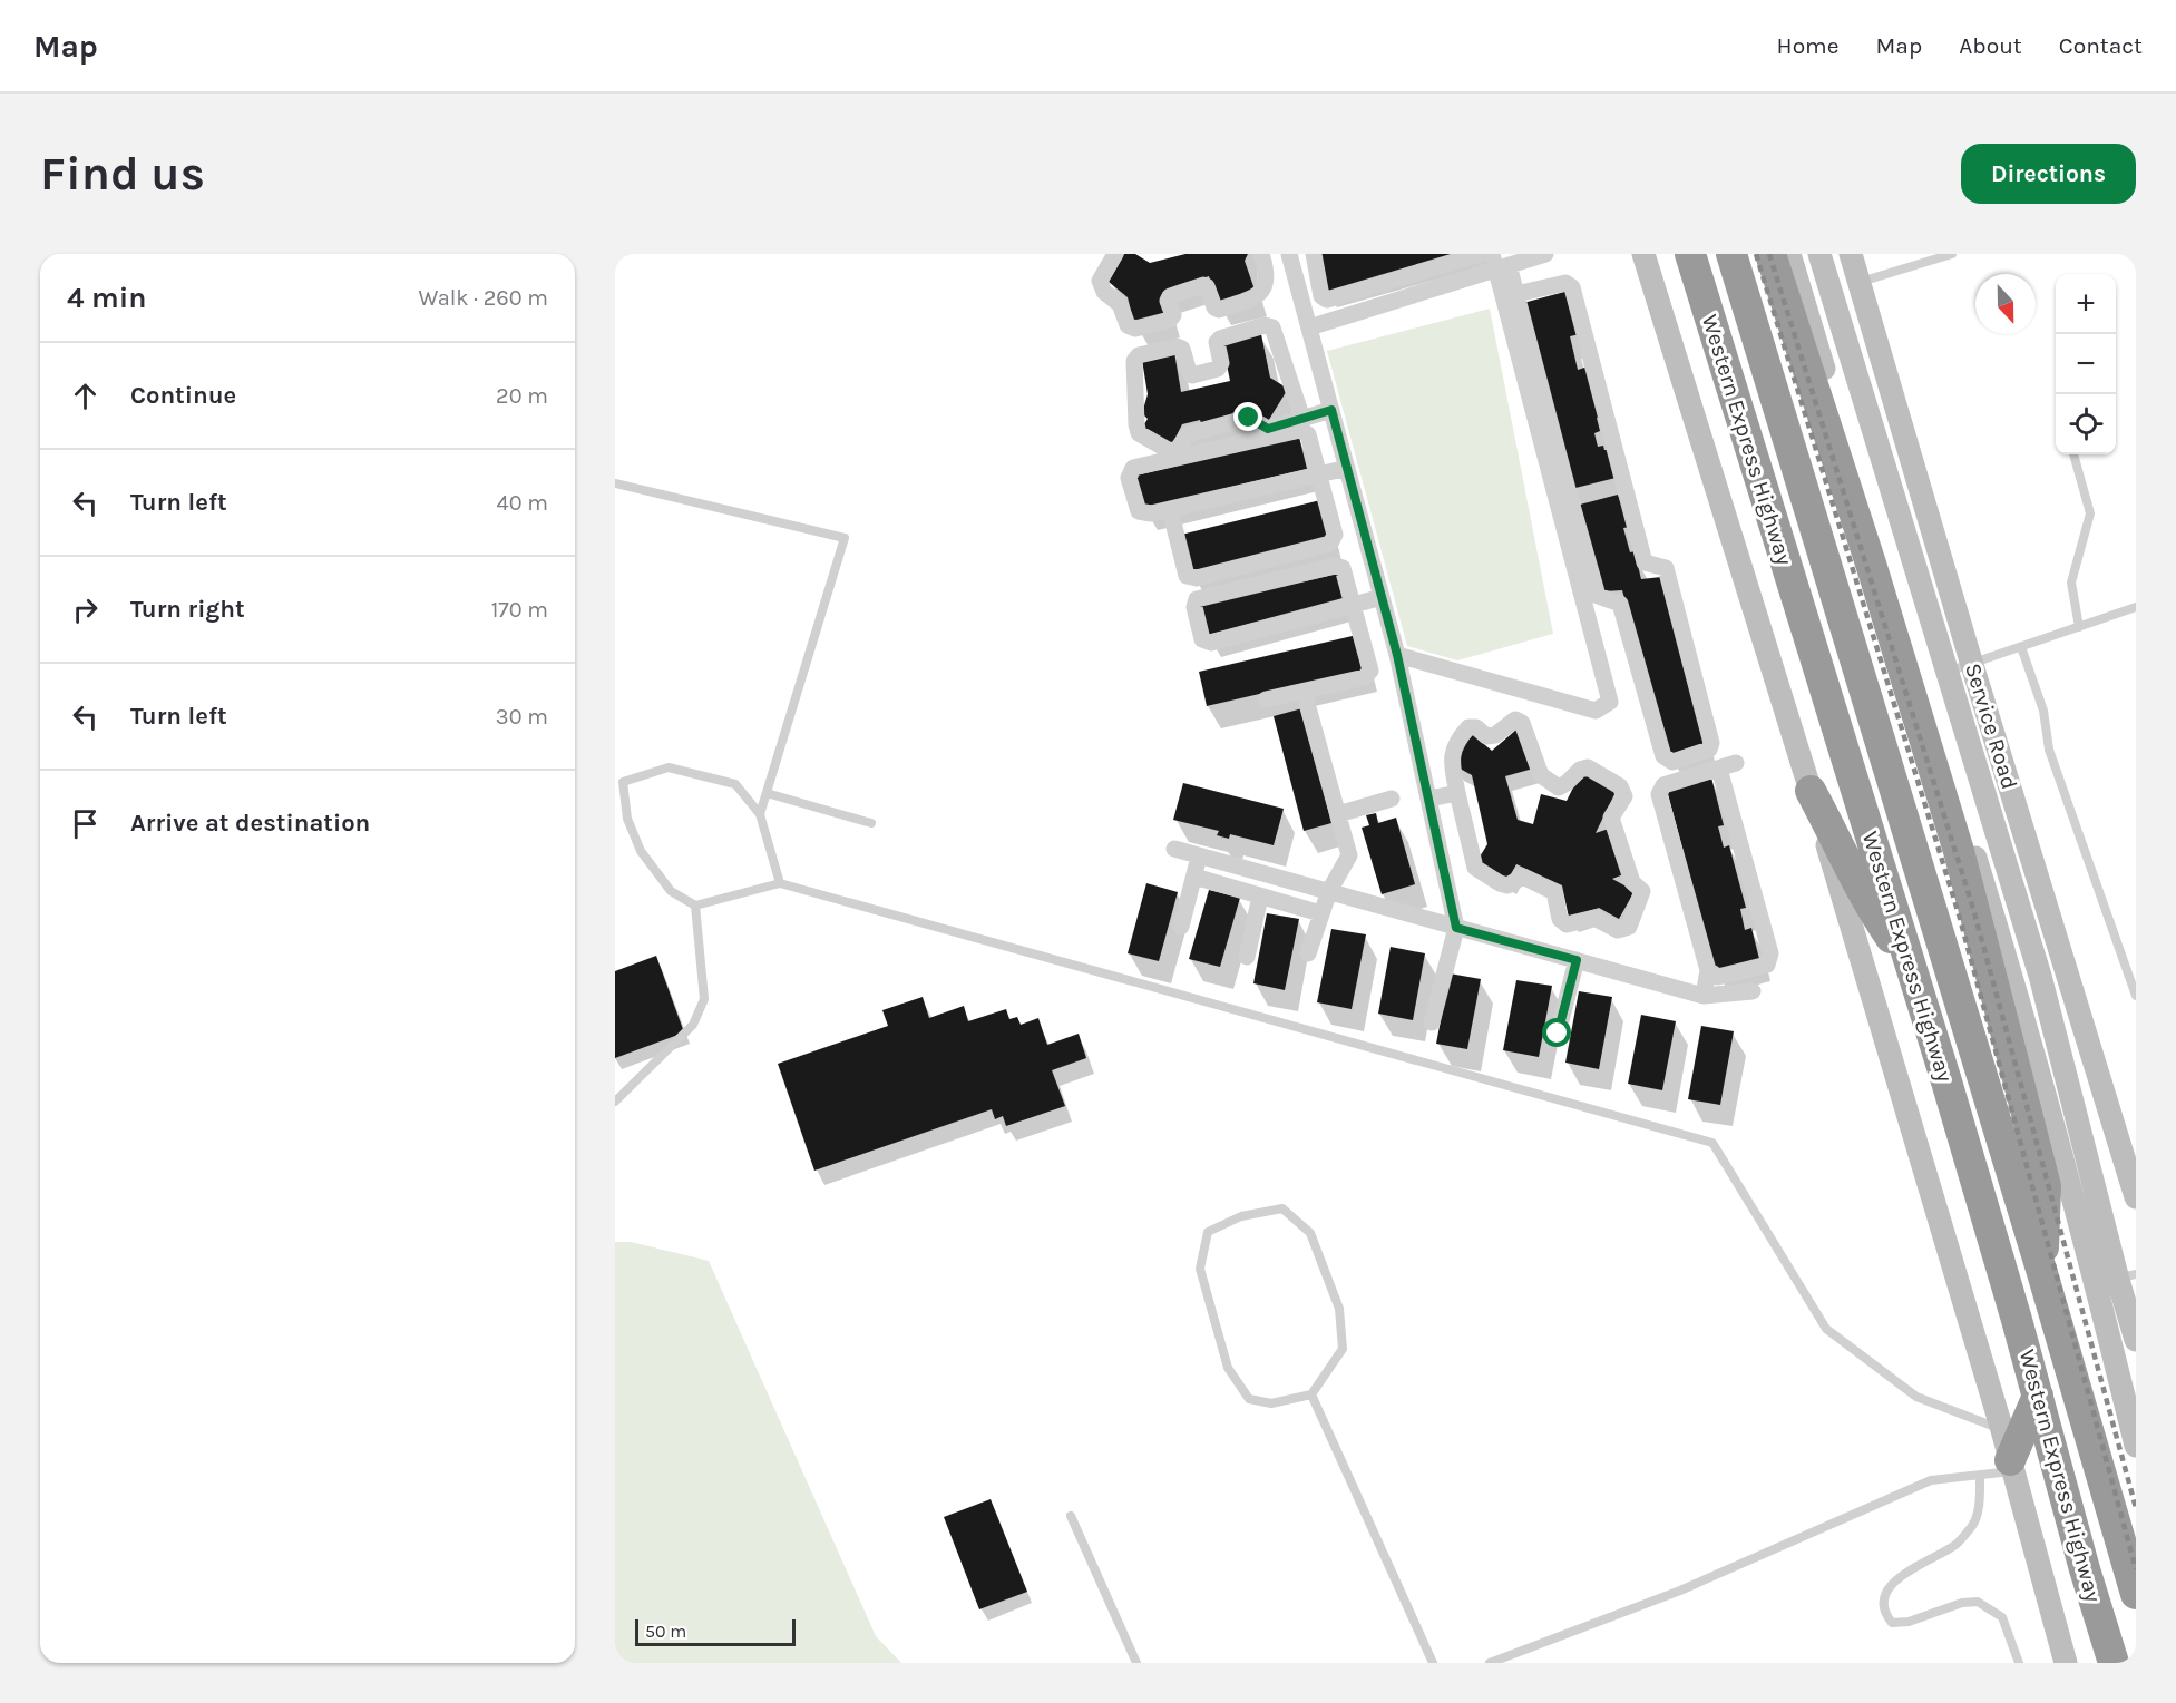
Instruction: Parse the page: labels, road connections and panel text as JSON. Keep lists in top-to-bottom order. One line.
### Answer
{"streets":{"highway":["Western Express Highway"],"main road":["Service Road"]},"scale_bar":"50 m","north":"bottom","page":{"header":"Map","nav":["Home","Map","About","Contact"],"buttons":"Directions","title":"Find us","heading":["4 min","Walk · 260 m"],"map_buttons":["+","−"],"list":[["Continue","20 m"],["Turn left","40 m"],["Turn right","170 m"],["Turn left","30 m"],"Arrive at destination"],"scale":"50 m"}}
